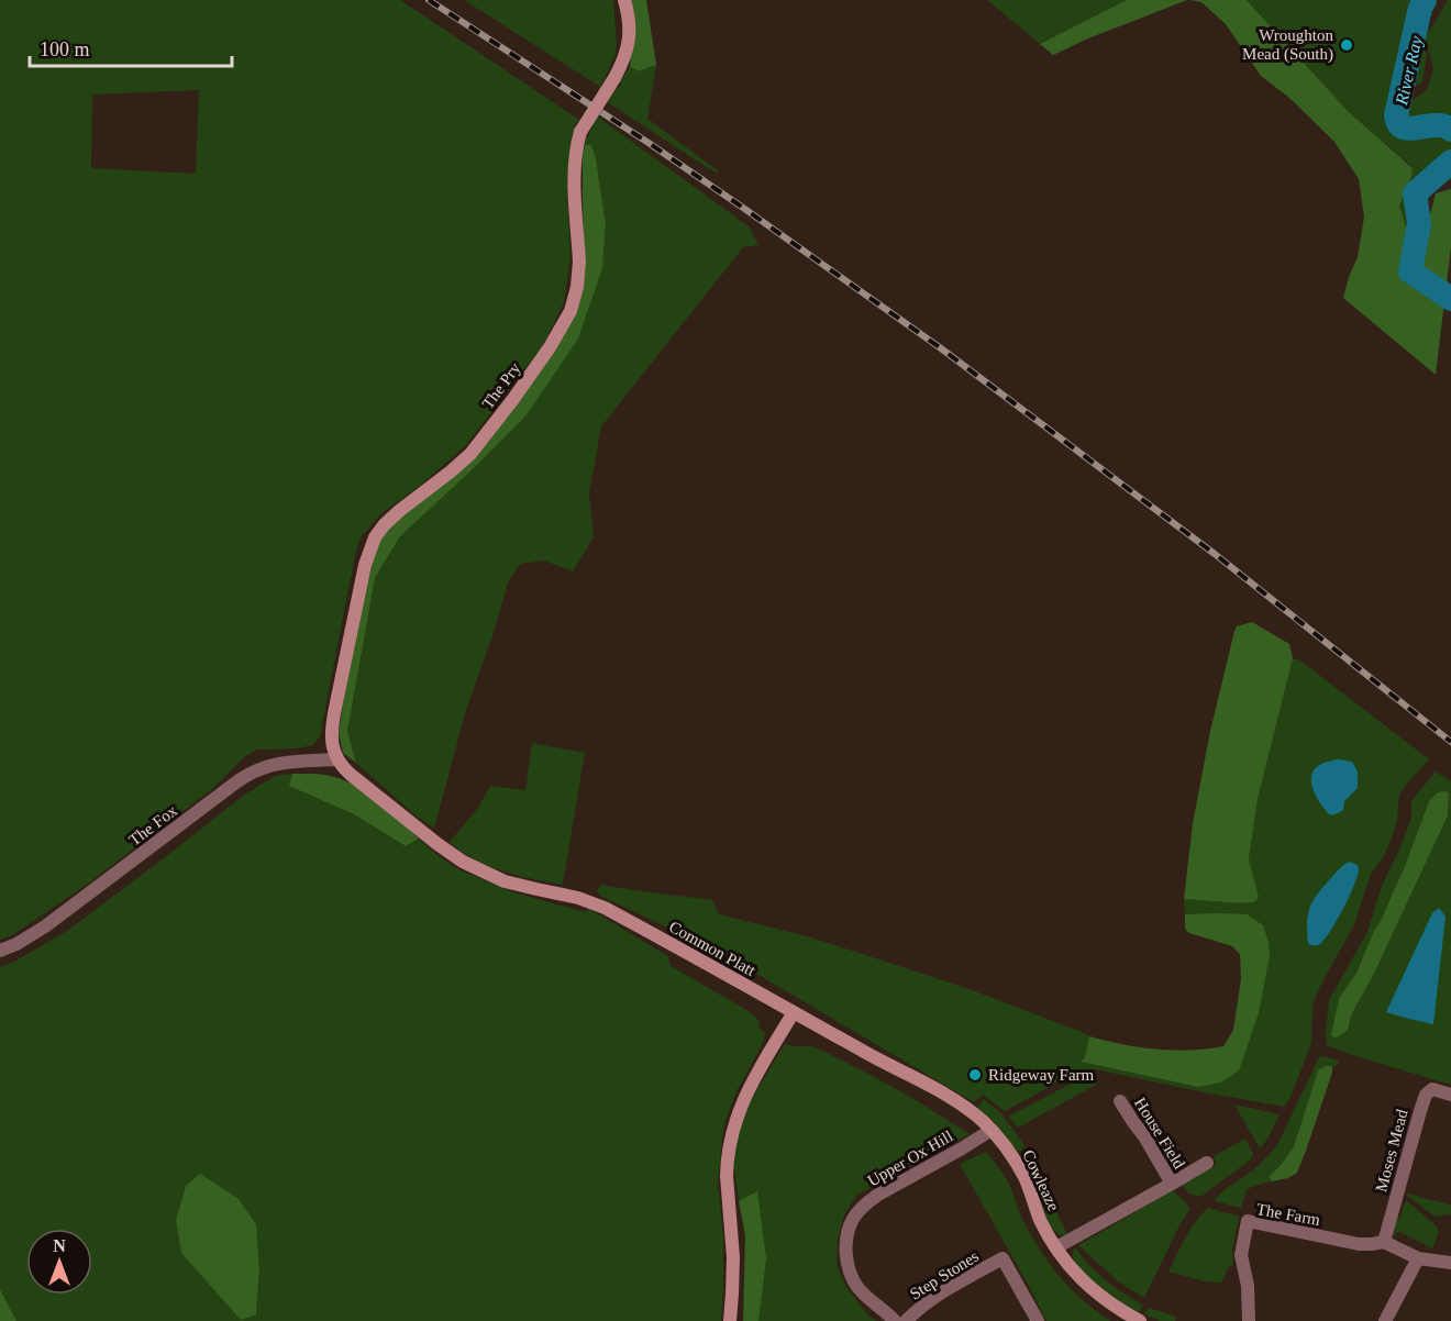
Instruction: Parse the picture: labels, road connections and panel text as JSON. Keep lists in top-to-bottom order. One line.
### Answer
{"streets":{"main road":["The Pry","Common Platt","Cowleaze"],"street":["The Fox","House Field","Moses Mead","Upper Ox Hill","The Farm","Step Stones"]},"crossings":[["The Pry","The Fox"],["The Pry","Common Platt"],["The Fox","Common Platt"],["Common Platt","Cowleaze"],["House Field","Cowleaze"],["Moses Mead","The Farm"],["Upper Ox Hill","Cowleaze"]],"water":["River Ray"],"places":["Wroughton Mead (South)","Ridgeway Farm"],"scale_bar":"100 m","north":"top"}
